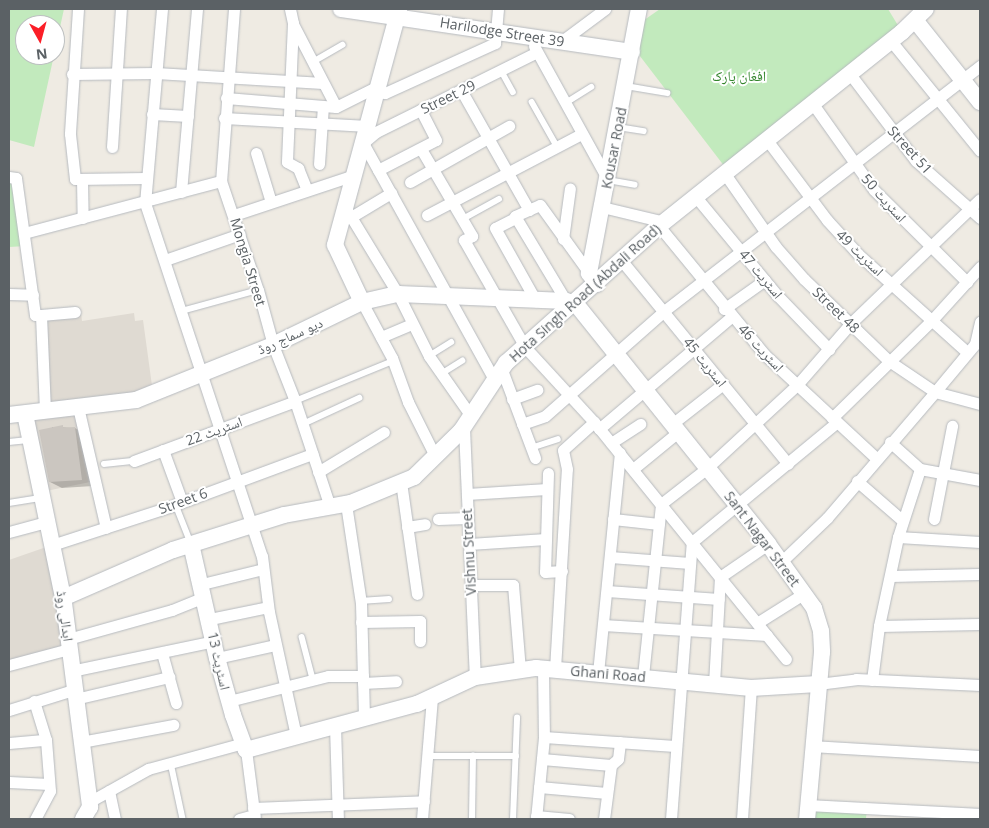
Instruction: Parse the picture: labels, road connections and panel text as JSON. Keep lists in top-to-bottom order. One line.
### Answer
{"streets":{"street":["Harilodge Street 39","Street 29","Kousar Road","Street 51","اسٹریٹ 50","اسٹریٹ 49","Mongia Street","اسٹریٹ 47","Hota Singh Road (Abdali Road)","Street 48","دیو سماج روڈ","اسٹریٹ 46","اسٹریٹ 45","اسٹریٹ 22","Street 6","Sant Nagar Street","Vishnu Street","ابدالی روڈ","اسٹریٹ 13","Ghani Road"]},"crossings":[["Harilodge Street 39","Kousar Road"],["Kousar Road","Hota Singh Road (Abdali Road)"],["Street 51","Hota Singh Road (Abdali Road)"],["اسٹریٹ 50","Hota Singh Road (Abdali Road)"],["اسٹریٹ 49","Hota Singh Road (Abdali Road)"],["Mongia Street","Hota Singh Road (Abdali Road)"],["Mongia Street","دیو سماج روڈ"],["Mongia Street","اسٹریٹ 22"],["Mongia Street","Street 6"],["Mongia Street","Ghani Road"],["اسٹریٹ 47","Hota Singh Road (Abdali Road)"],["Hota Singh Road (Abdali Road)","Street 48"],["Hota Singh Road (Abdali Road)","دیو سماج روڈ"],["Hota Singh Road (Abdali Road)","اسٹریٹ 46"],["Hota Singh Road (Abdali Road)","اسٹریٹ 45"],["Hota Singh Road (Abdali Road)","Sant Nagar Street"],["Hota Singh Road (Abdali Road)","Vishnu Street"],["Hota Singh Road (Abdali Road)","ابدالی روڈ"],["Hota Singh Road (Abdali Road)","اسٹریٹ 13"],["دیو سماج روڈ","Sant Nagar Street"],["دیو سماج روڈ","ابدالی روڈ"],["Street 6","ابدالی روڈ"],["Street 6","اسٹریٹ 13"],["Sant Nagar Street","Ghani Road"],["Vishnu Street","Ghani Road"],["اسٹریٹ 13","Ghani Road"]],"parks":["افغان پارک"],"north":"bottom"}
